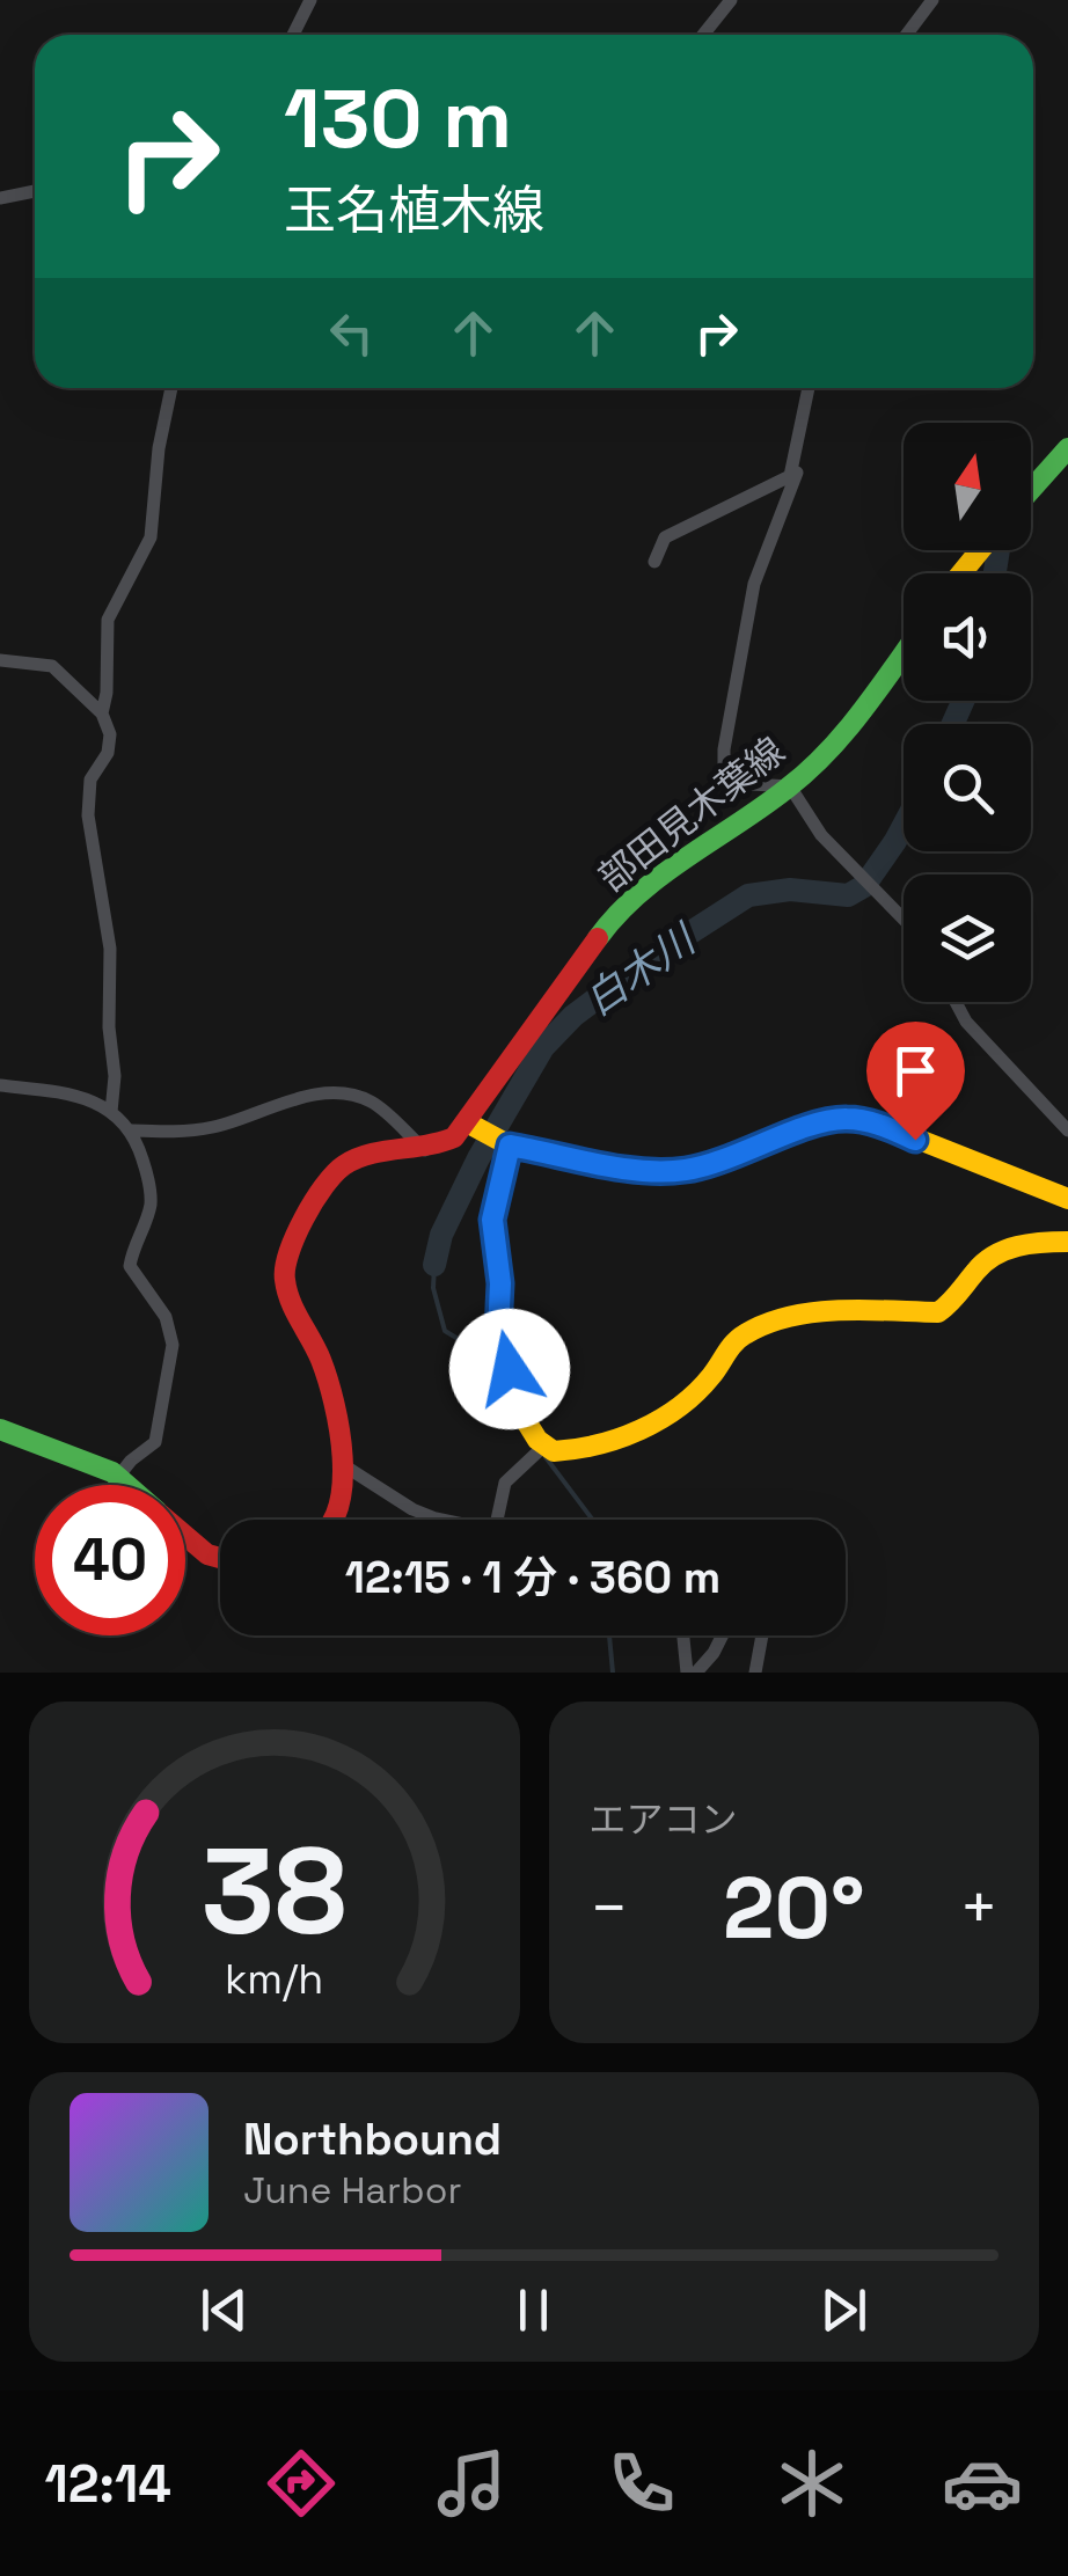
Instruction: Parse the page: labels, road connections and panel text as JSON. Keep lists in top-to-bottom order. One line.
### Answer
{"streets":{"main road":["部田見木葉線"]},"water":["白木川"],"north":"top","page":{"turn":["130 m","玉名植木線"],"limit":"40","trip":"12:15 · 1 分 · 360 m","tile":"エアコン","heat":["−","20°","+"],"song":["Northbound","June Harbor"],"tabs":"12:14","gauge":["38","km/h"]}}
